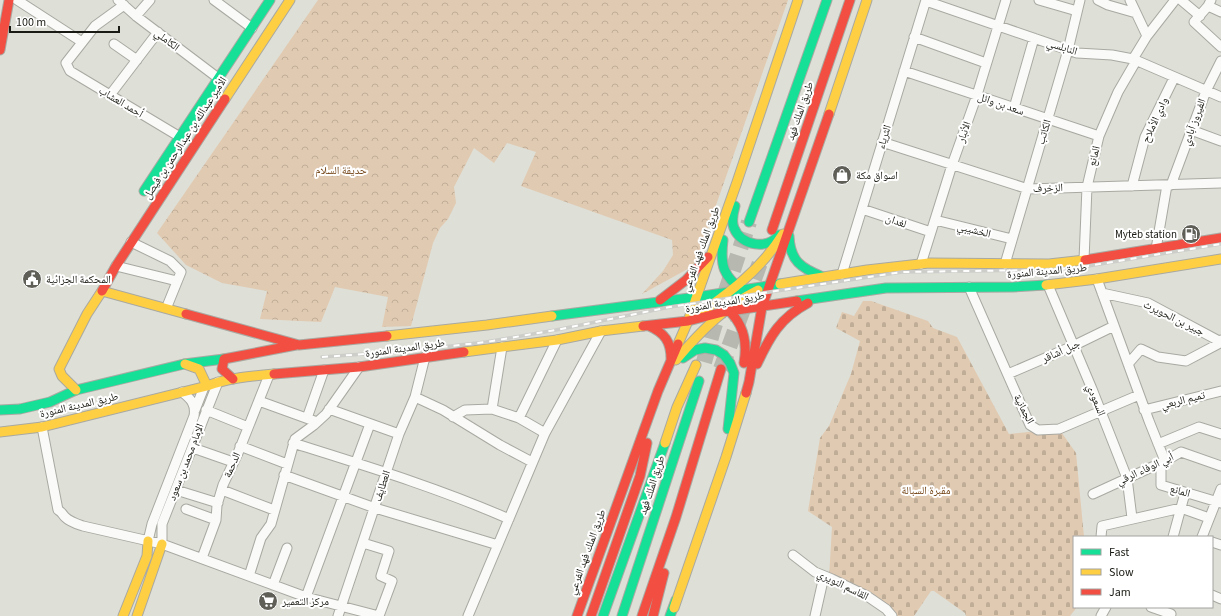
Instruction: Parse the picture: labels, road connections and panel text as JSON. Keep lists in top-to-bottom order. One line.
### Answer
{"streets":{"main road":["طريق الملك فهد","الأمير عبدالله بن عبدالرحمن بن فيصل","طريق الملك فهد الفرعي","طريق المدينة المنورة"],"street":["الكاملي","النابلسي","أحمد العشاب","سعد بن وائل","وادي الأملاح","الفيروز آبادي","الأنبار","الكاتب","الثرياء","المانع","الزخرف","لغدان","الخشيبي","جبير بن الحويرث","جبل أشاقر","السعودي","تميم الربعي","الجمانية","الإمام محمد بن سعود","الدحمة","أبي الوفاء الرقي","العطايف","القاسم النويري"]},"crossings":[["الكاملي","الأمير عبدالله بن عبدالرحمن بن فيصل"],["النابلسي","وادي الأملاح"],["النابلسي","الفيروز آبادي"],["النابلسي","الأنبار"],["النابلسي","الكاتب"],["النابلسي","الثرياء"],["النابلسي","المانع"],["أحمد العشاب","الأمير عبدالله بن عبدالرحمن بن فيصل"],["سعد بن وائل","الأنبار"],["سعد بن وائل","الكاتب"],["سعد بن وائل","الثرياء"],["سعد بن وائل","المانع"],["وادي الأملاح","الزخرف"],["الفيروز آبادي","الزخرف"],["الفيروز آبادي","طريق المدينة المنورة"],["الأنبار","الزخرف"],["الأنبار","لغدان"],["الأنبار","الخشيبي"],["الأنبار","طريق المدينة المنورة"],["الكاتب","الزخرف"],["الكاتب","الخشيبي"],["الكاتب","طريق المدينة المنورة"],["الثرياء","الزخرف"],["الثرياء","لغدان"],["الثرياء","طريق المدينة المنورة"],["الأمير عبدالله بن عبدالرحمن بن فيصل","طريق المدينة المنورة"],["المانع","الزخرف"],["المانع","طريق المدينة المنورة"],["المانع","جبير بن الحويرث"],["المانع","جبل أشاقر"],["المانع","تميم الربعي"],["المانع","الجمانية"],["المانع","أبي الوفاء الرقي"],["طريق الملك فهد الفرعي","طريق المدينة المنورة"],["طريق المدينة المنورة","السعودي"],["طريق المدينة المنورة","الجمانية"],["طريق المدينة المنورة","الإمام محمد بن سعود"],["طريق المدينة المنورة","الدحمة"],["طريق المدينة المنورة","العطايف"],["جبل أشاقر","السعودي"],["جبل أشاقر","الجمانية"],["السعودي","الجمانية"],["السعودي","أبي الوفاء الرقي"]],"parks":["حديقة السلام","مقبرة السبالة"],"places":{"shop":["اسواق مكة"],"fuel station":["Myteb station"],"public building":["المحكمة الجزائية"],"supermarket":["مركز التعمير"]},"legend":["Fast","Slow","Jam"],"scale_bar":"100 m"}
